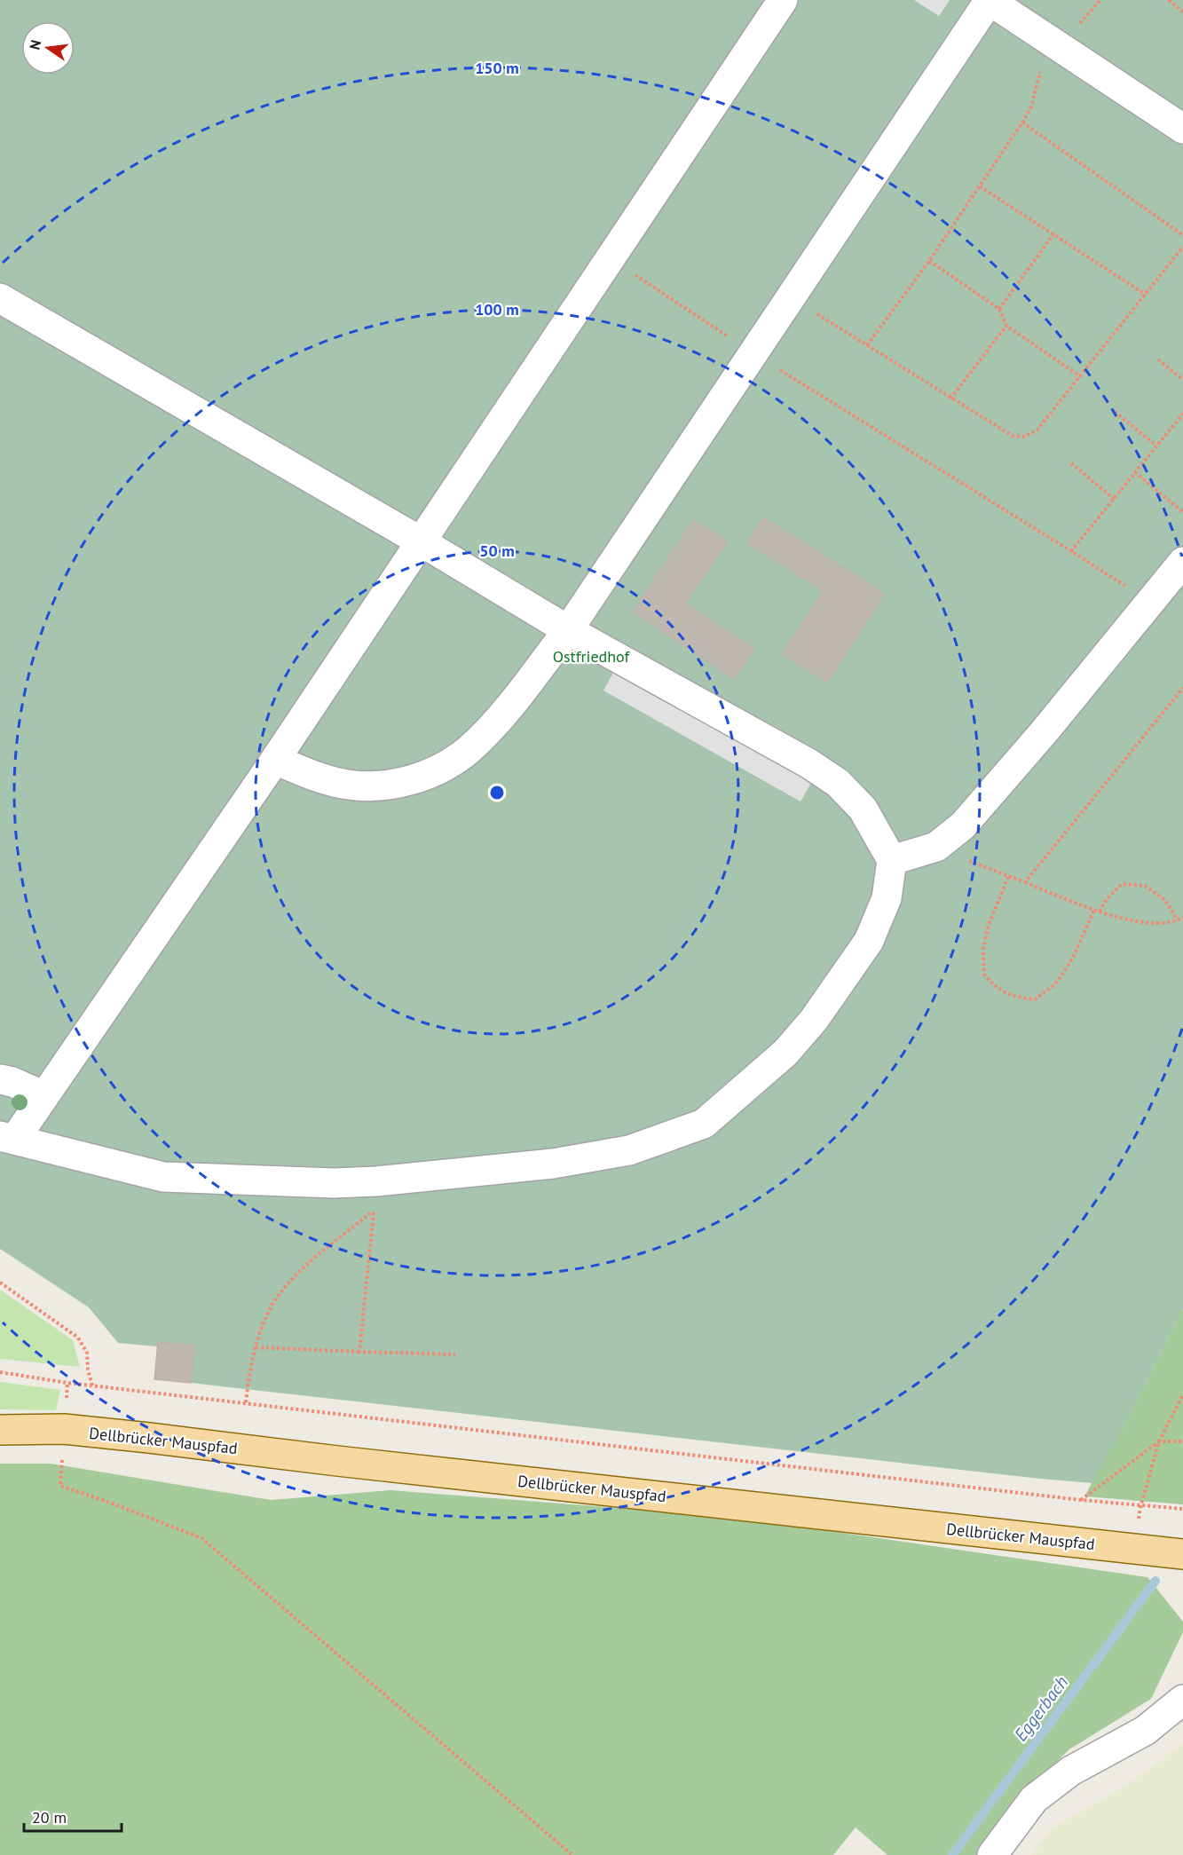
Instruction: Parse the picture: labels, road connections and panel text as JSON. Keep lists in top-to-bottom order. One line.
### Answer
{"streets":{"main road":["Dellbrücker Mauspfad"]},"water":["Eggerbach"],"parks":["Ostfriedhof"],"scale_bar":"20 m","north":"left","rings":["150 m","100 m","50 m"]}
